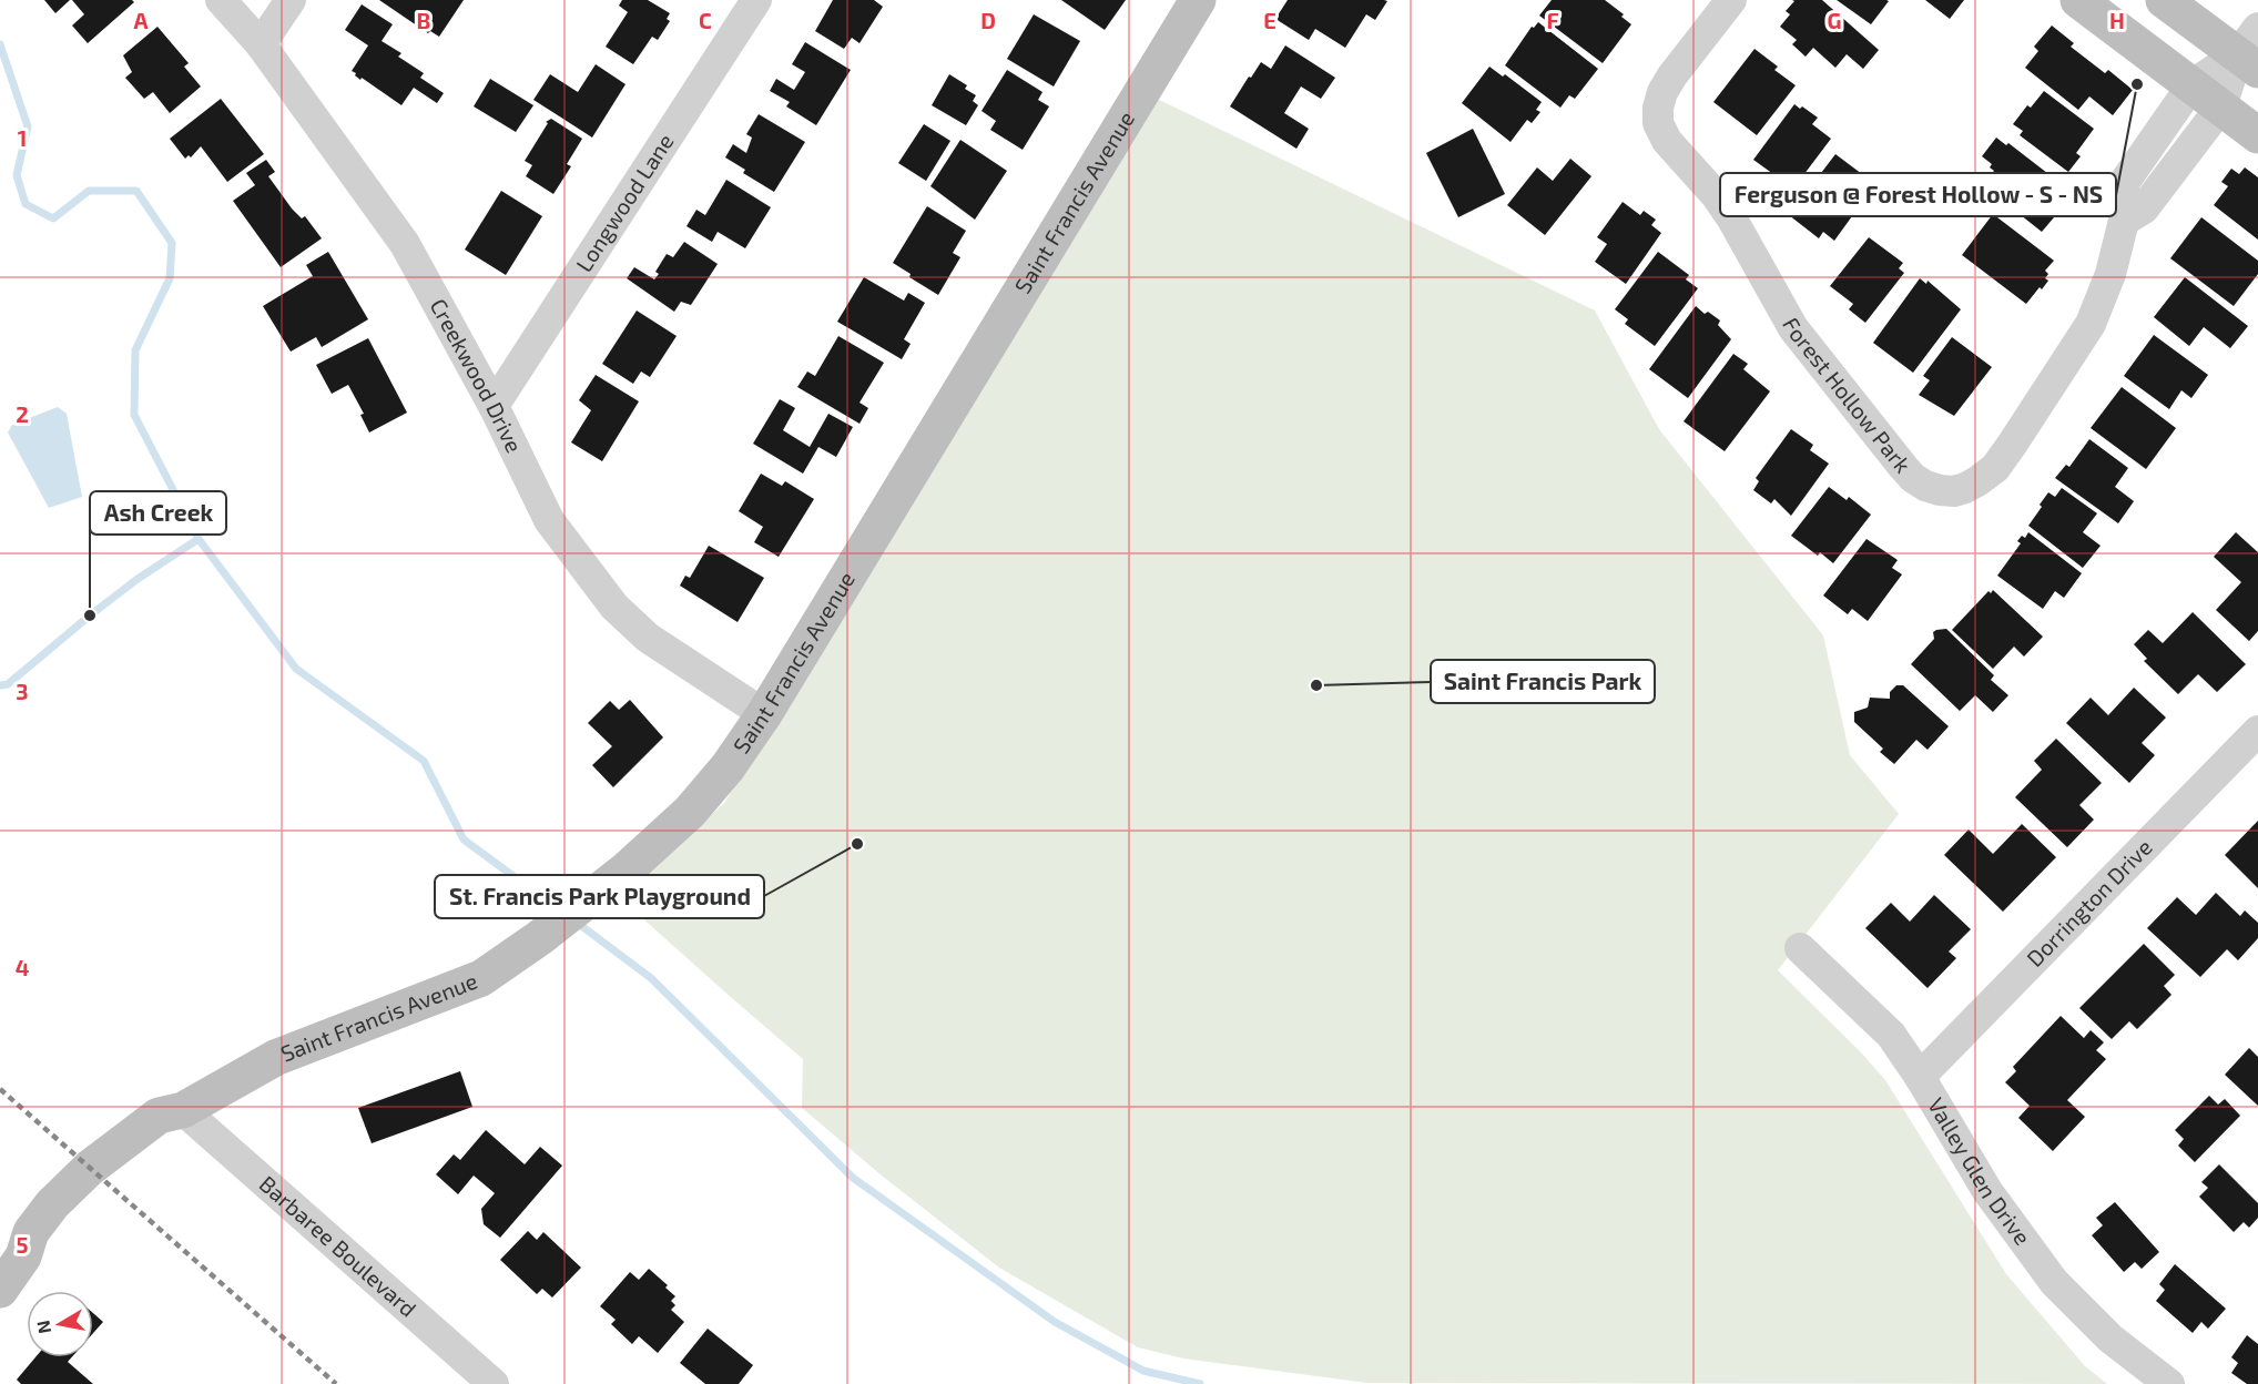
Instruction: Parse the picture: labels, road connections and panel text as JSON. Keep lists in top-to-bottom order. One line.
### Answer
{"streets":{"street":["Longwood Lane","Saint Francis Avenue","Creekwood Drive","Forest Hollow Park","Dorrington Drive","Valley Glen Drive","Barbaree Boulevard"]},"crossings":[["Longwood Lane","Creekwood Drive"],["Saint Francis Avenue","Creekwood Drive"],["Saint Francis Avenue","Barbaree Boulevard"],["Dorrington Drive","Valley Glen Drive"]],"places":["Ferguson @ Forest Hollow - S - NS","Ash Creek","Saint Francis Park","St. Francis Park Playground"],"north":"left","grid":{"columns":["A","B","C","D","E","F","G","H"],"rows":["1","2","3","4","5"]}}
